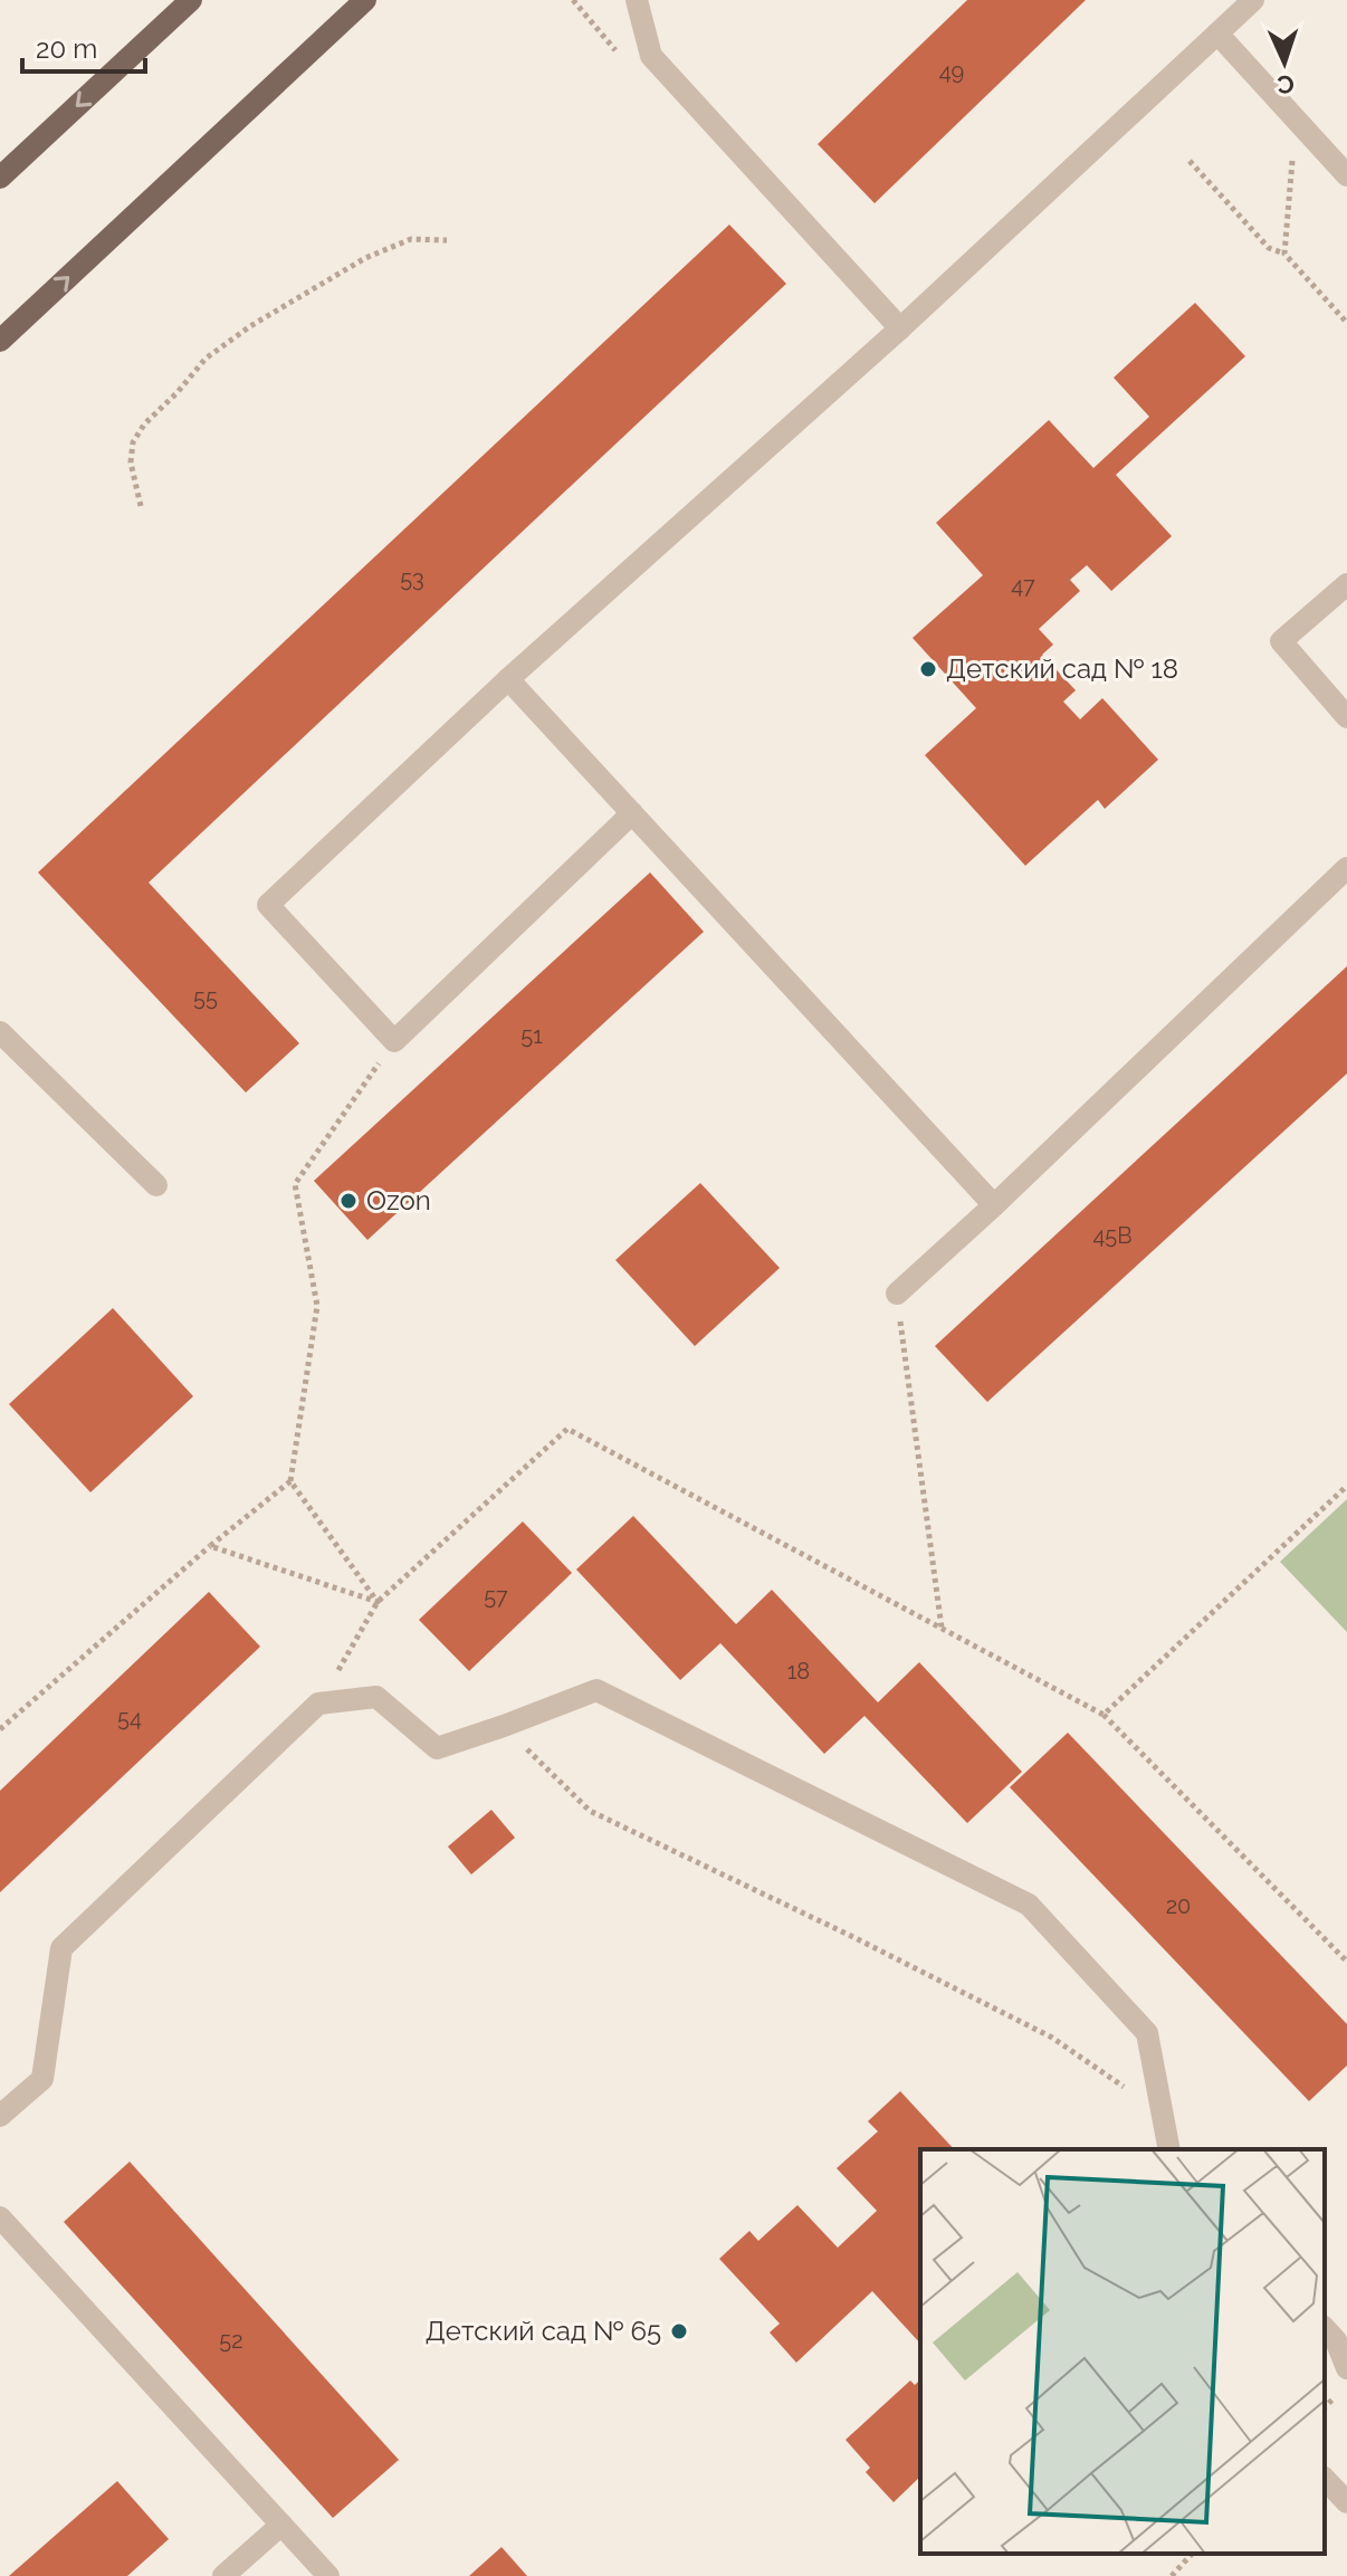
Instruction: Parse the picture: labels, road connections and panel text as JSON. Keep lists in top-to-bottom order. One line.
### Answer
{"places":["Детский сад № 18","Ozon","Детский сад № 65"],"house_numbers":["49","53","47","55","51","45В","57","18","54","20","52"],"scale_bar":"20 m","north":"bottom"}
